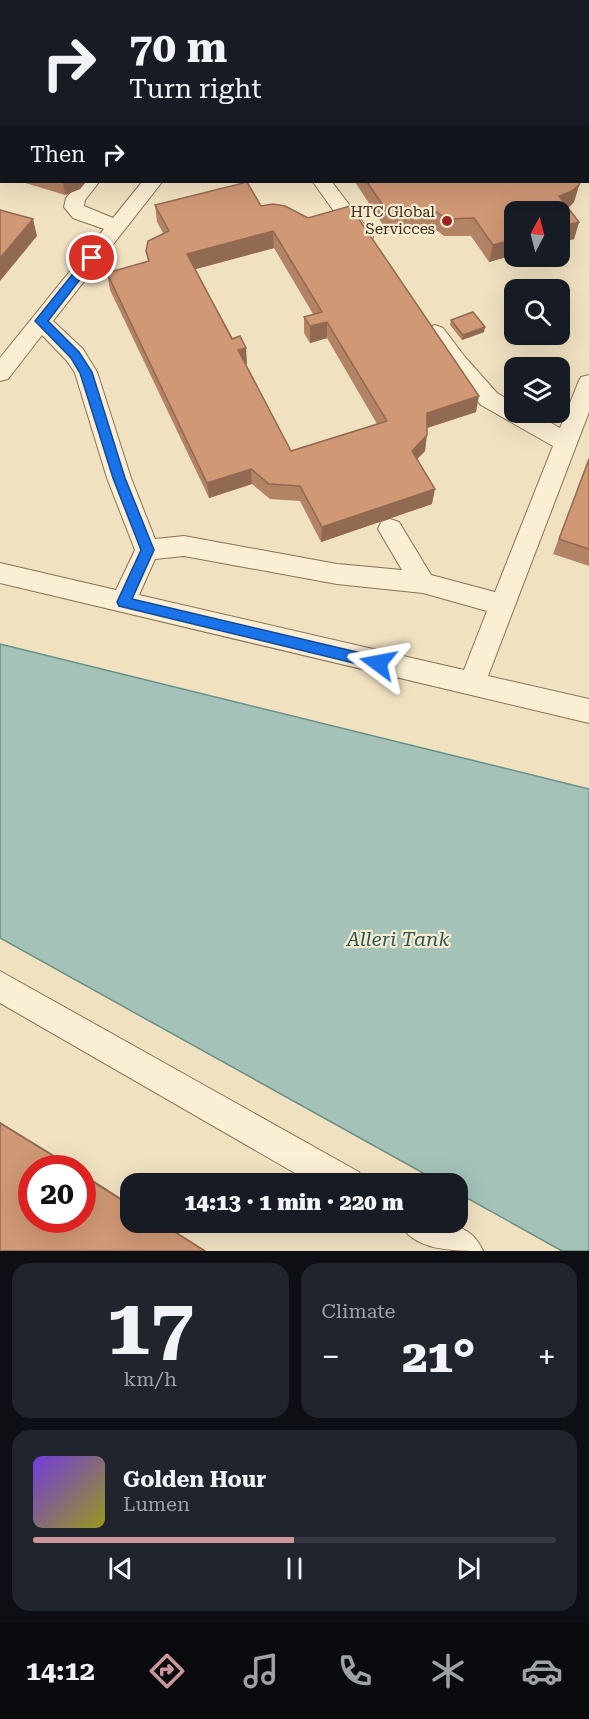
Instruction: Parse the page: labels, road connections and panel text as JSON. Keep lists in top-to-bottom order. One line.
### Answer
{"water":["Alleri Tank"],"places":["HTC Global Servicces"],"north":"top","page":{"turn":["70 m","Turn right"],"then":"Then","limit":"20","trip":"14:13 · 1 min · 220 m","tile":[["17","km/h"],"Climate"],"heat":["−","21°","+"],"song":["Golden Hour","Lumen"],"tabs":"14:12"}}
